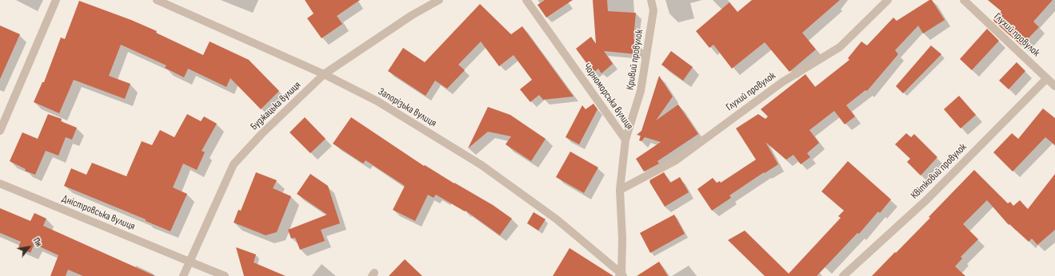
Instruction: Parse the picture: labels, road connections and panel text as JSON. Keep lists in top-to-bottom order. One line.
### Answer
{"streets":{"street":["Глухий провулок","Кривий провулок","Чорноморська вулиця","Буджацька вулиця","Запорізька вулиця","Квітковий провулок","Дністровська вулиця"]},"crossings":[["Глухий провулок","Чорноморська вулиця"],["Глухий провулок","Квітковий провулок"],["Кривий провулок","Чорноморська вулиця"],["Чорноморська вулиця","Запорізька вулиця"],["Буджацька вулиця","Запорізька вулиця"],["Буджацька вулиця","Дністровська вулиця"]],"north":"top right"}
